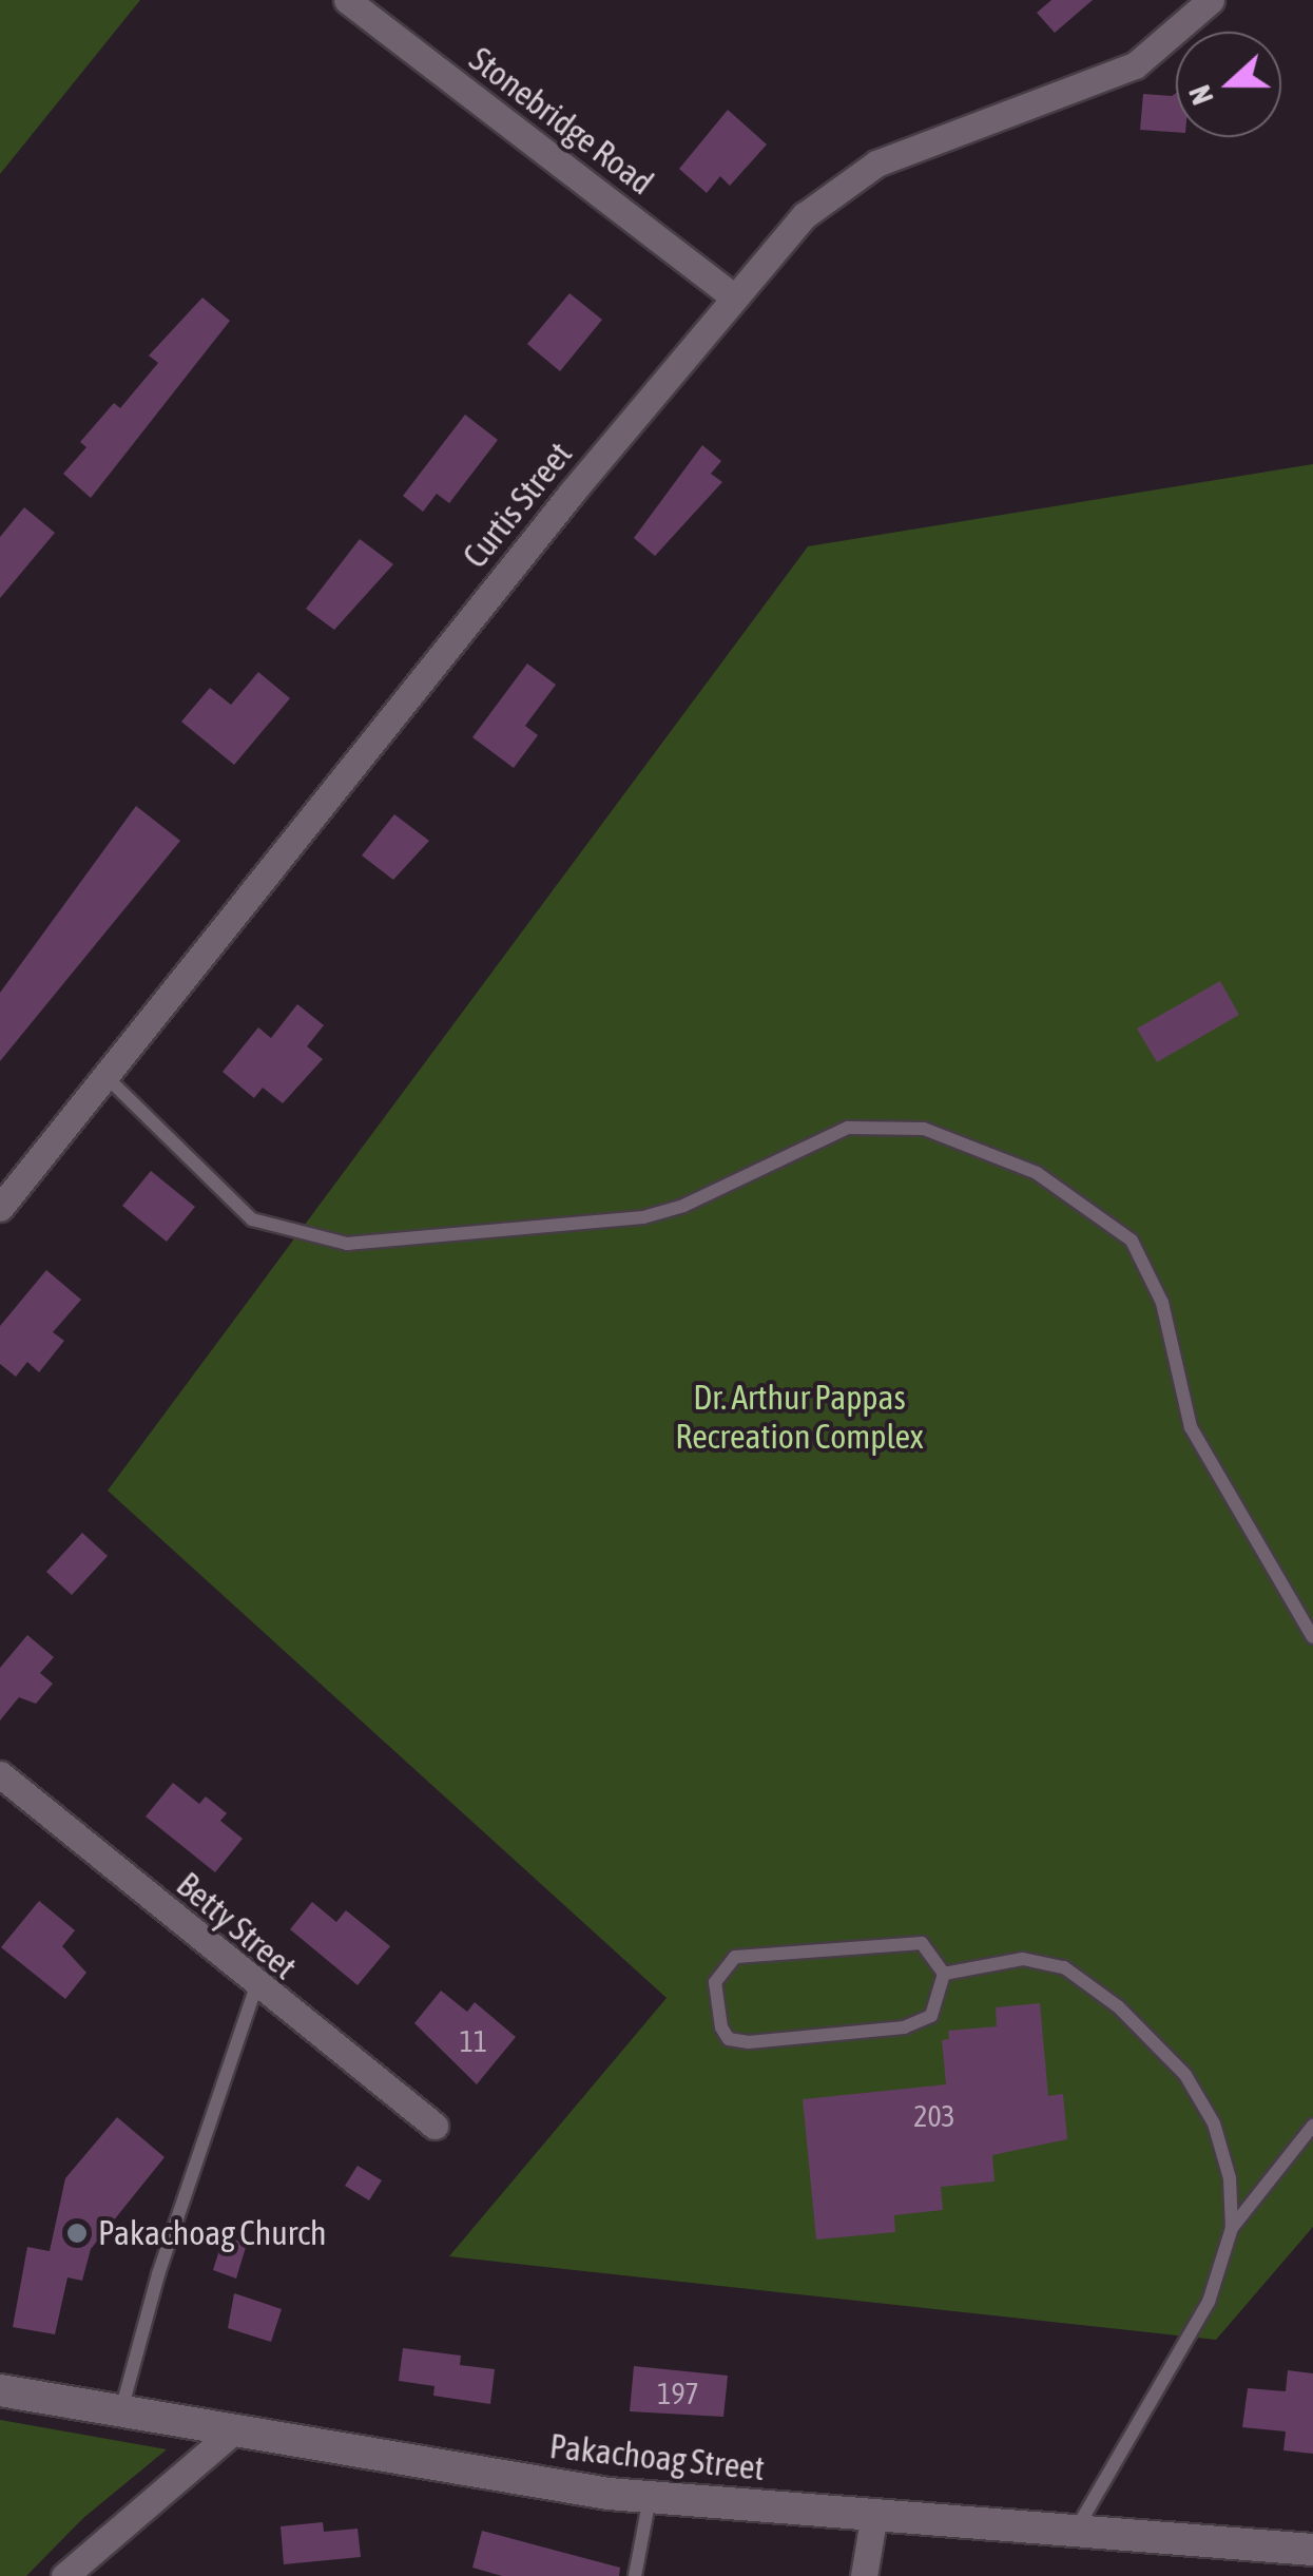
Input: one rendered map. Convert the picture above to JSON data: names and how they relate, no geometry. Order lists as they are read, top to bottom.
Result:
{
  "streets": {
    "street": [
      "Stonebridge Road",
      "Curtis Street",
      "Betty Street",
      "Pakachoag Street"
    ]
  },
  "crossings": [
    ["Stonebridge Road", "Curtis Street"]
  ],
  "parks": ["Dr. Arthur Pappas Recreation Complex"],
  "places": ["Pakachoag Church"],
  "house_numbers": ["11", "203", "197"],
  "north": "left"
}
